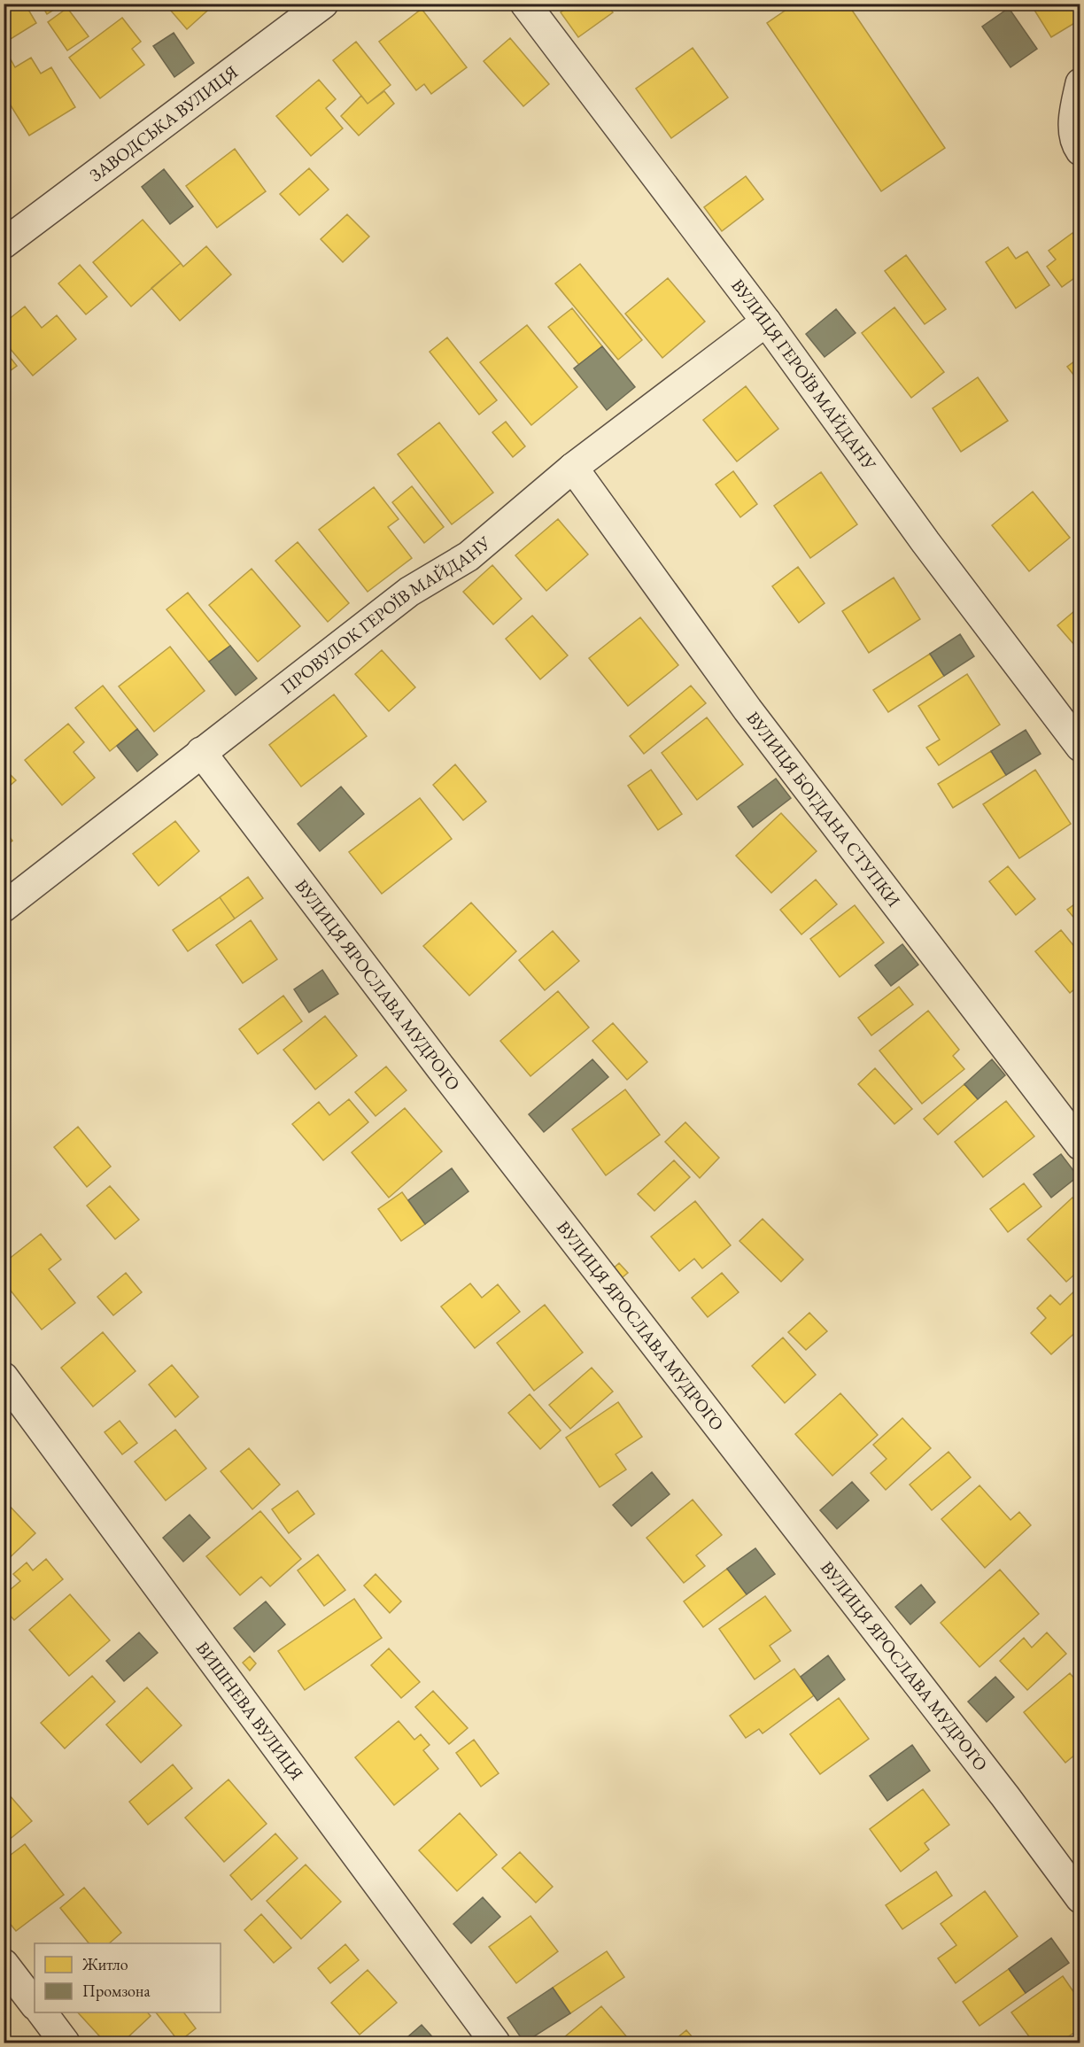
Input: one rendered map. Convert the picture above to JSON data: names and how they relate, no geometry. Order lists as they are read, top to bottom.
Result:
{
  "streets": {
    "street": [
      "ЗАВОДСЬКА ВУЛИЦЯ",
      "ВУЛИЦЯ ГЕРОЇВ МАЙДАНУ",
      "ПРОВУЛОК ГЕРОЇВ МАЙДАНУ",
      "ВУЛИЦЯ БОГДАНА СТУПКИ",
      "ВУЛИЦЯ ЯРОСЛАВА МУДРОГО",
      "ВИШНЕВА ВУЛИЦЯ"
    ]
  },
  "crossings": [
    ["ВУЛИЦЯ ГЕРОЇВ МАЙДАНУ", "ПРОВУЛОК ГЕРОЇВ МАЙДАНУ"],
    ["ПРОВУЛОК ГЕРОЇВ МАЙДАНУ", "ВУЛИЦЯ БОГДАНА СТУПКИ"],
    ["ПРОВУЛОК ГЕРОЇВ МАЙДАНУ", "ВУЛИЦЯ ЯРОСЛАВА МУДРОГО"]
  ],
  "legend": ["Житло", "Промзона"]
}
